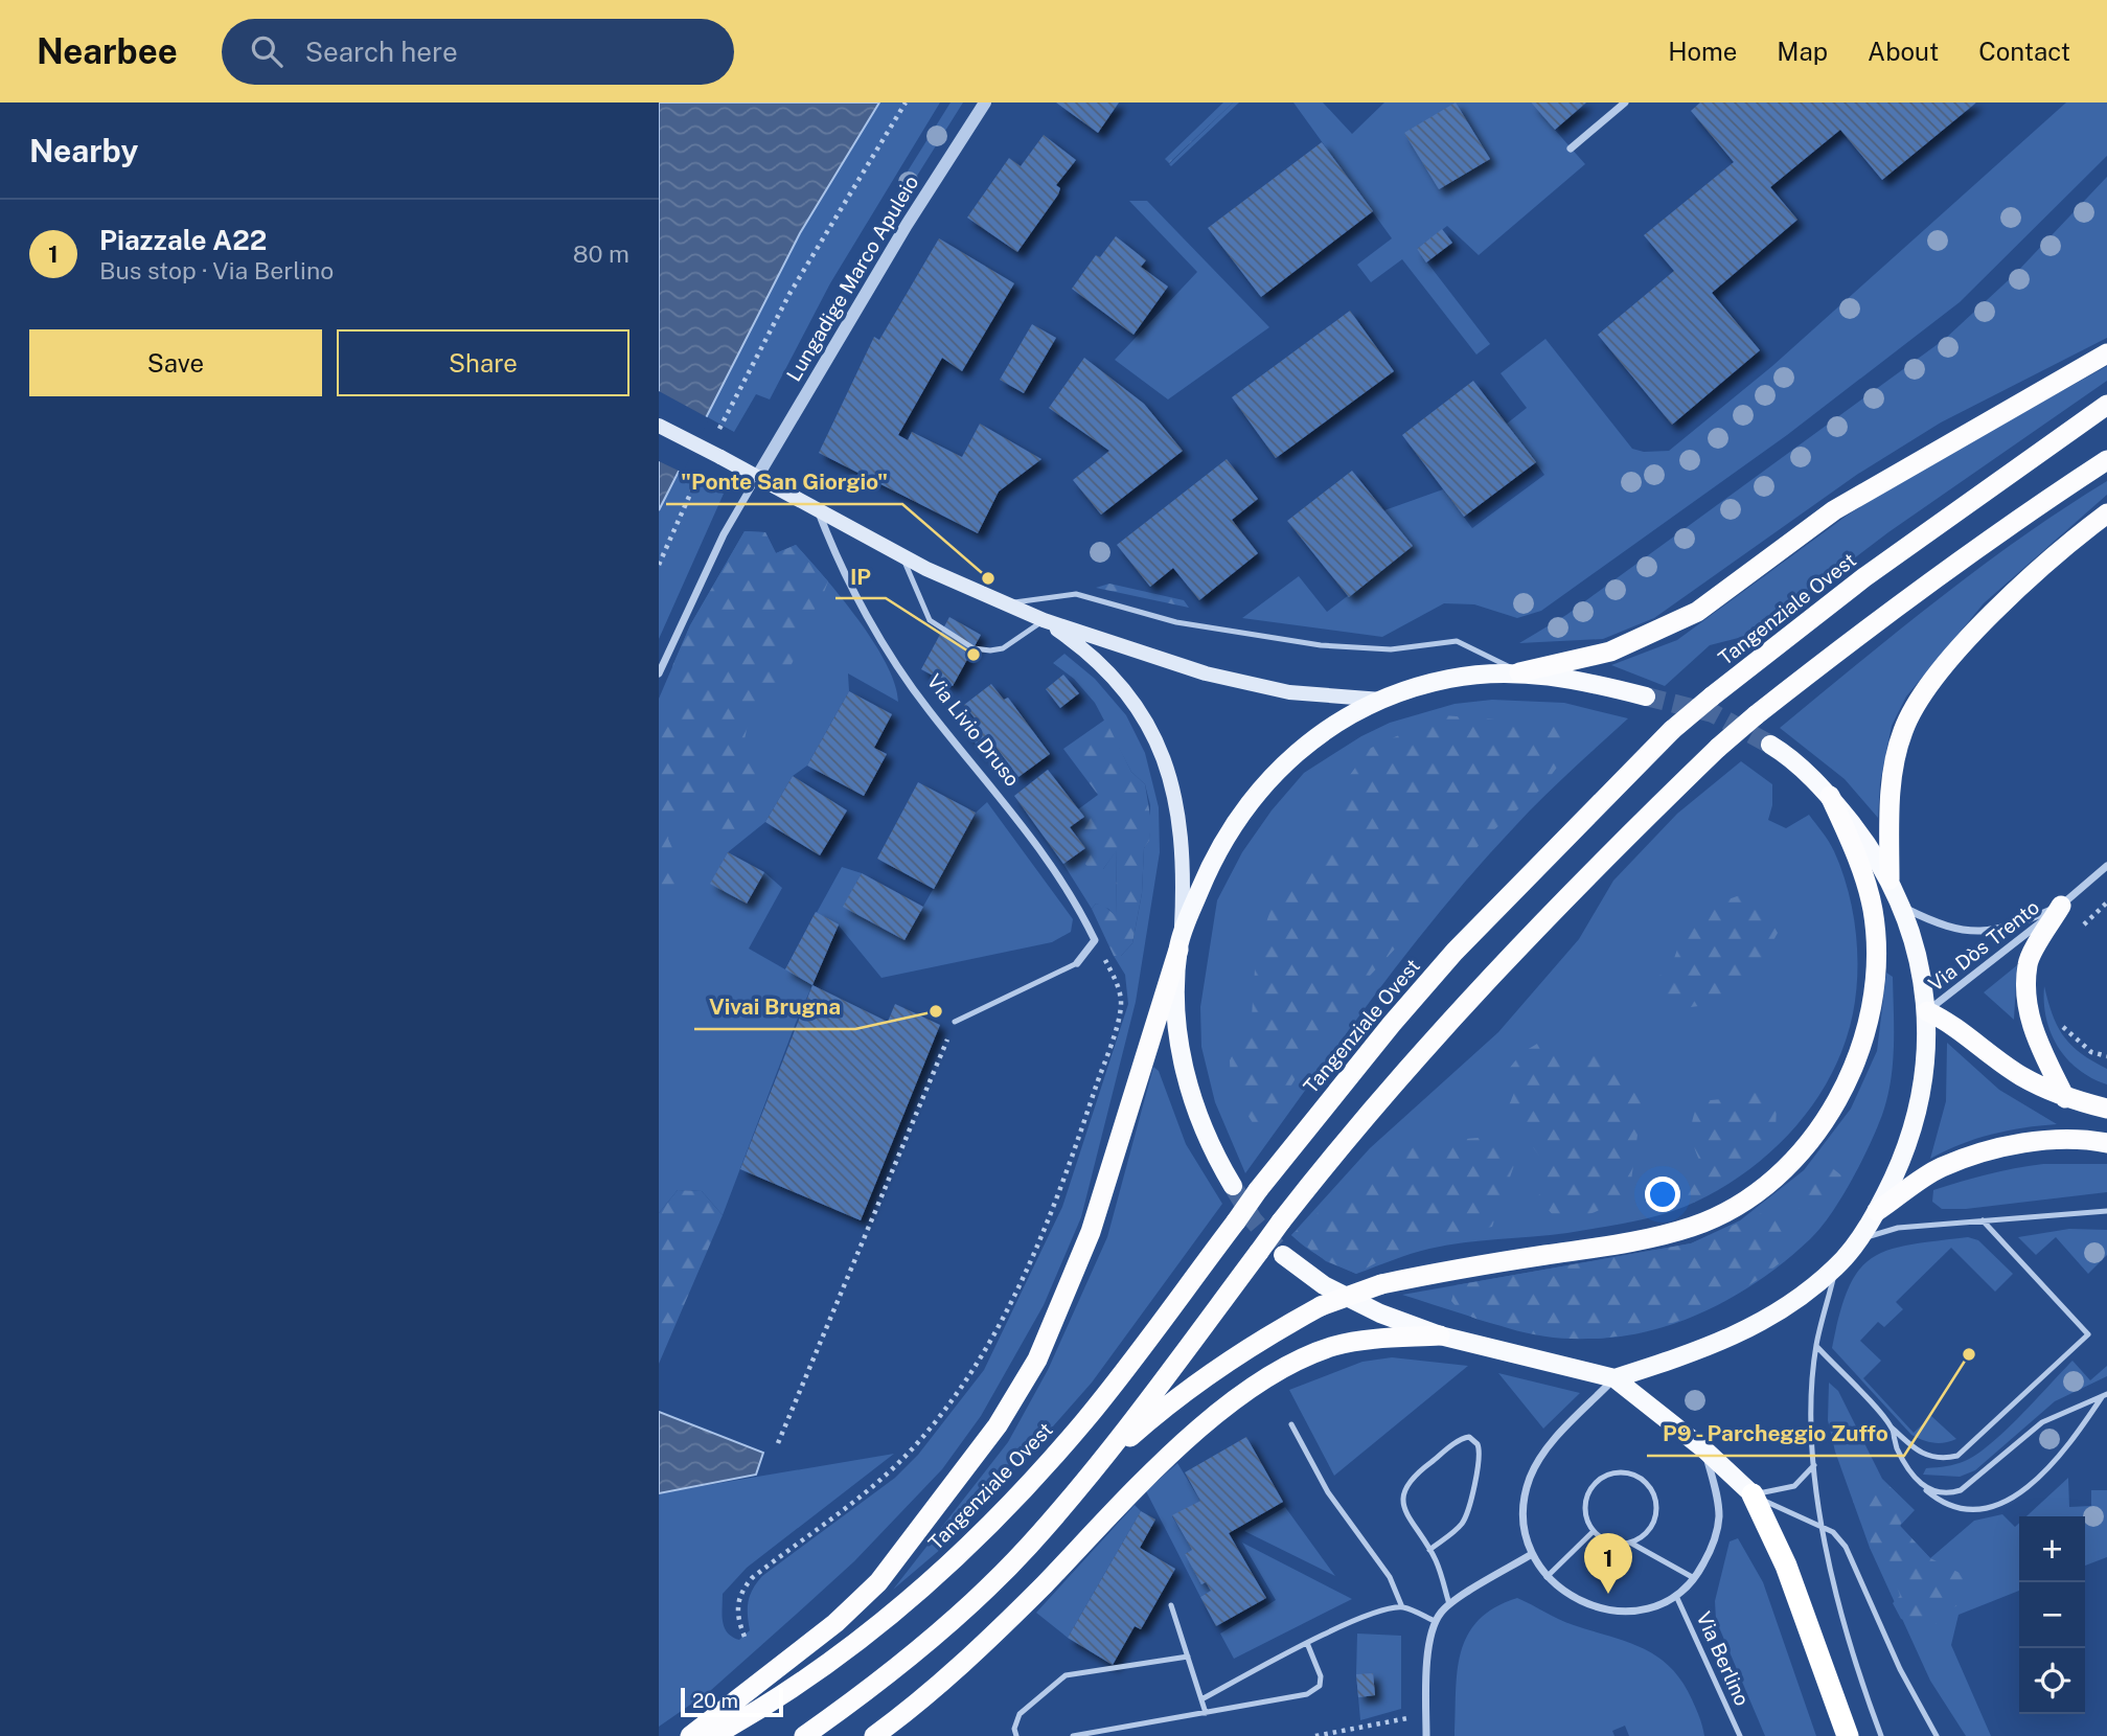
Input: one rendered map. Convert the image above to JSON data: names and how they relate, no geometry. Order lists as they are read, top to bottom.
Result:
{
  "streets": {
    "highway": ["Tangenziale Ovest"],
    "street": [
      "Lungadige Marco Apuleio",
      "Via Livio Druso",
      "Via Dòs Trento",
      "Via Berlino"
    ]
  },
  "places": [
    "\"Ponte San Giorgio\"",
    "IP",
    "Vivai Brugna",
    "P9 - Parcheggio Zuffo"
  ],
  "scale_bar": "20 m",
  "page": {
    "header": "Nearbee",
    "search": "Search here",
    "nav": [
      "Home",
      "Map",
      "About",
      "Contact"
    ],
    "heading": "Nearby",
    "list": [
      {
        "mark": "1",
        "name": "Piazzale A22",
        "note": "Bus stop · Via Berlino",
        "value": "80 m"
      }
    ],
    "buttons": ["Save", "Share"],
    "map_buttons": ["+", "−"],
    "pins": "1",
    "scale": "20 m"
  }
}
